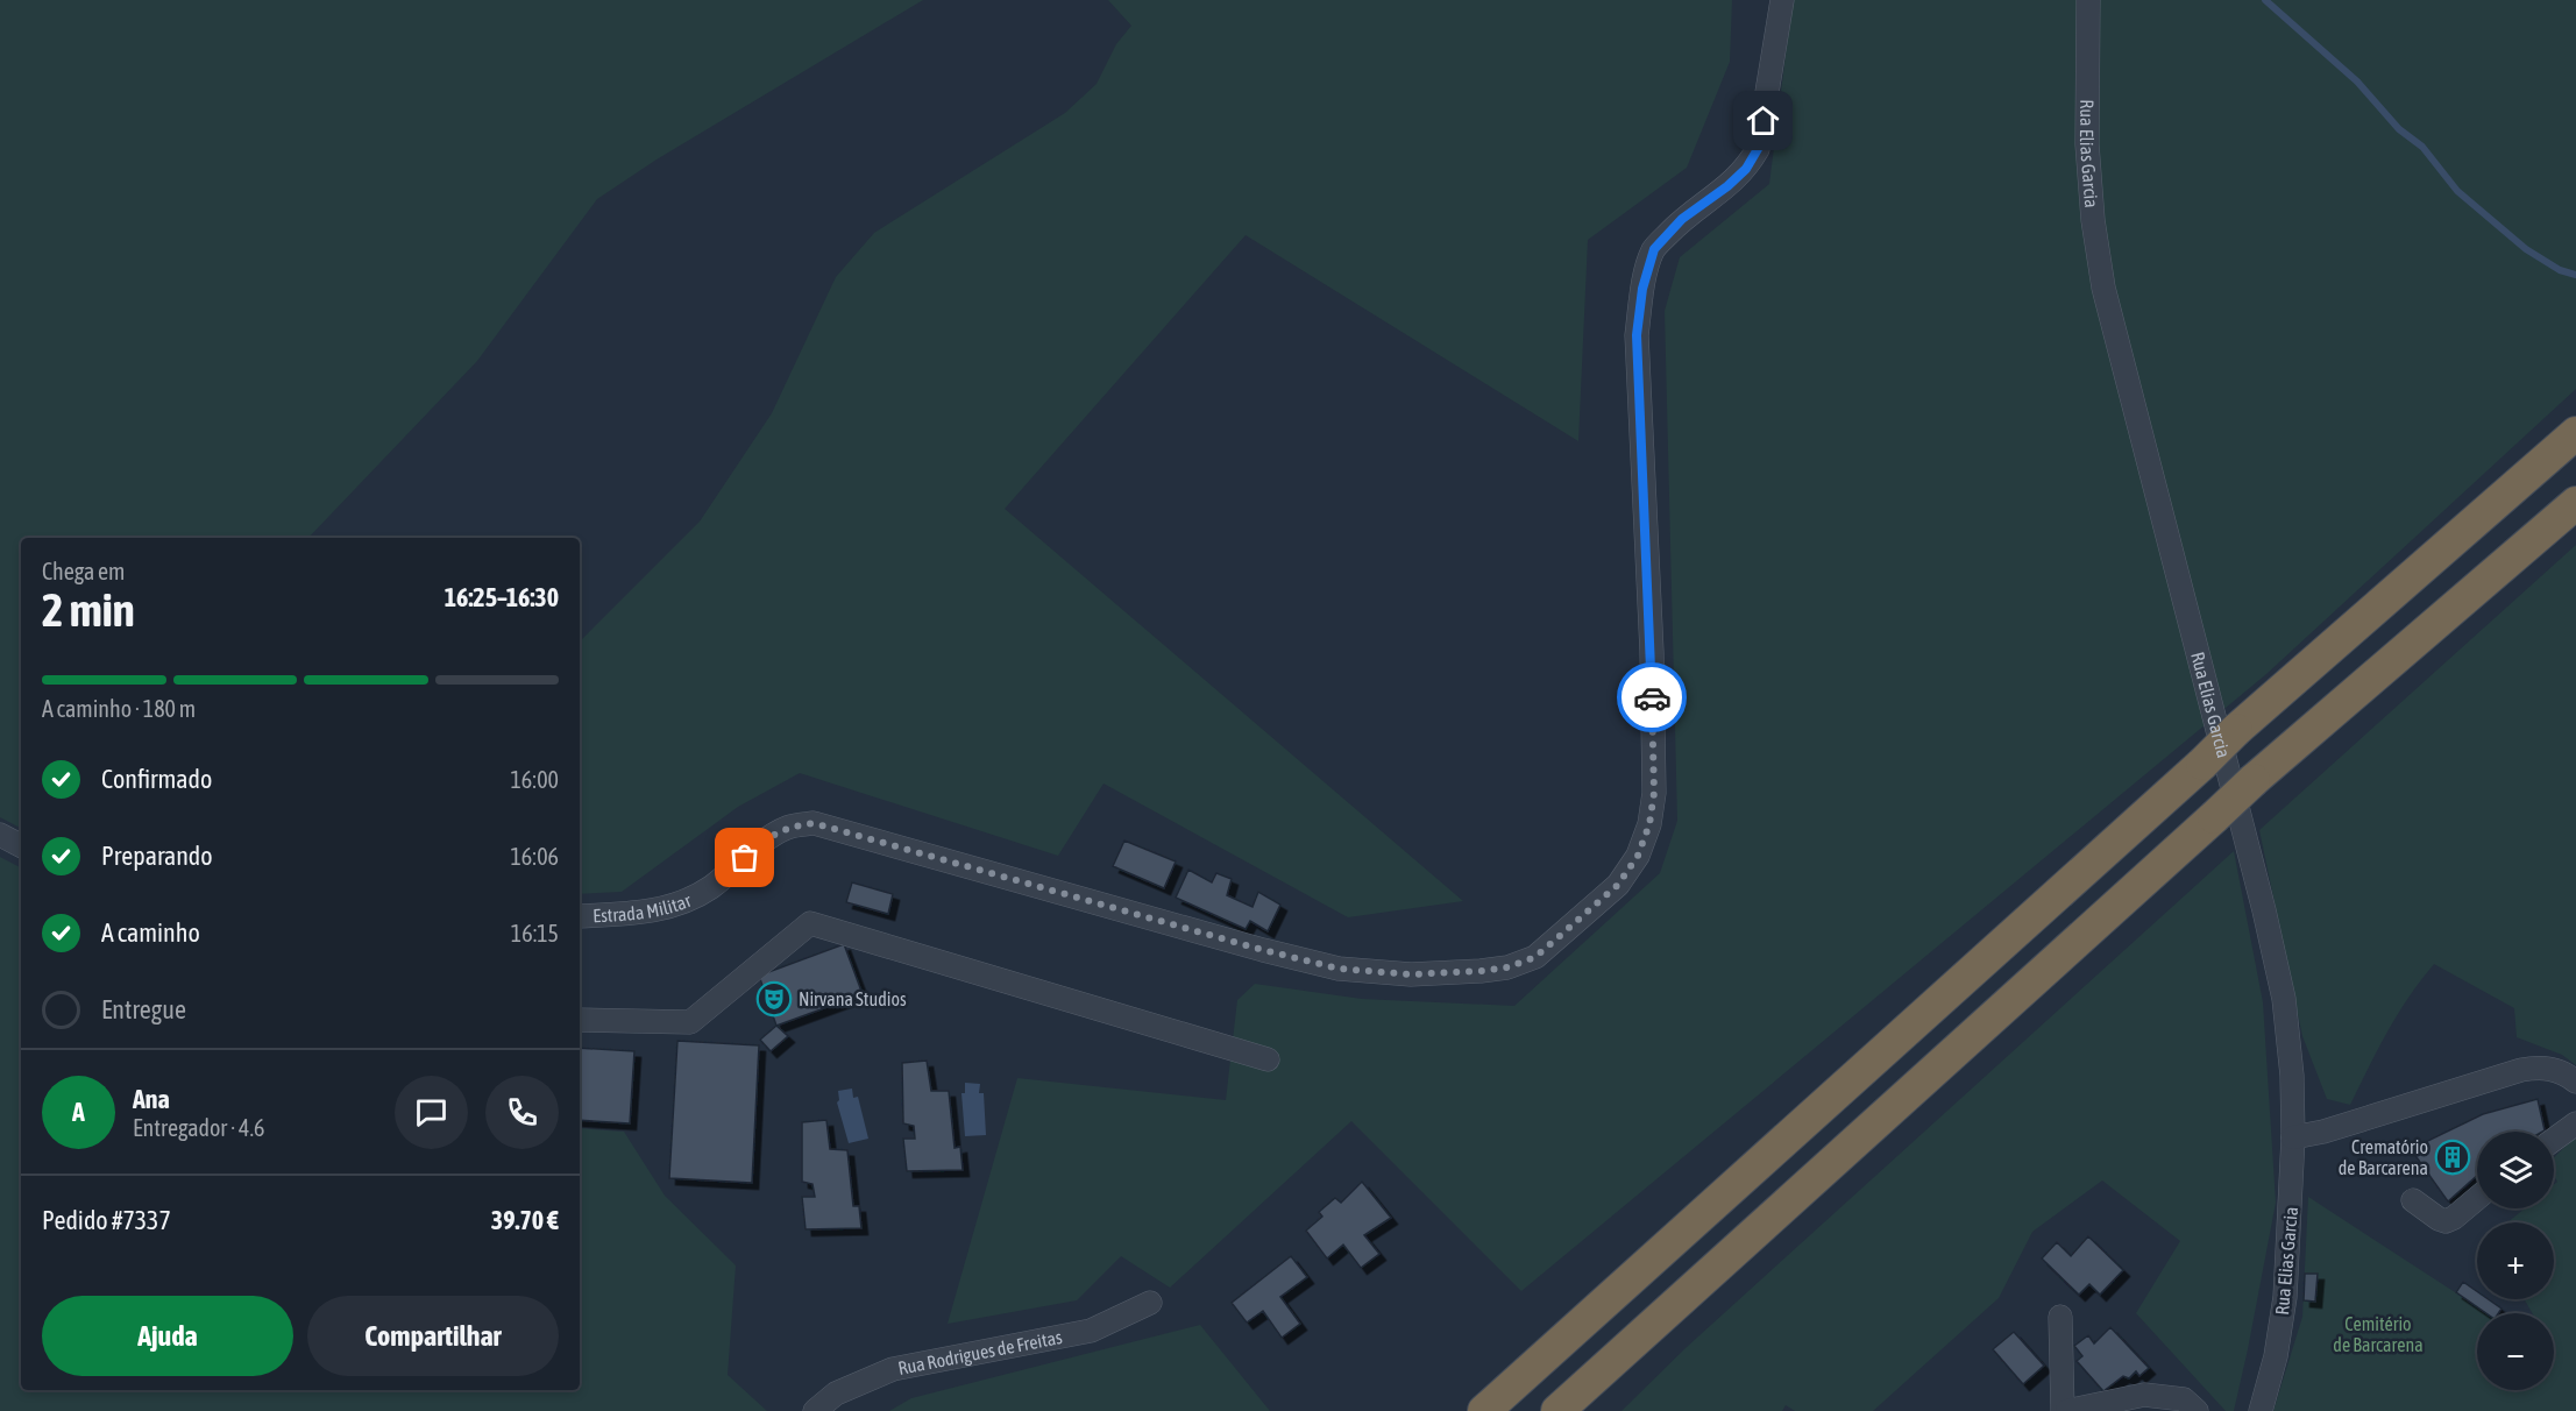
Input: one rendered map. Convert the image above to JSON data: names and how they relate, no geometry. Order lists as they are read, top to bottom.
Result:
{
  "streets": {
    "street": ["Rua Elias Garcia", "Estrada Militar", "Rua Rodrigues de Freitas"]
  },
  "parks": ["Cemitério de Barcarena"],
  "places": {
    "theatre": ["Nirvana Studios"],
    "building": ["Crematório de Barcarena"]
  },
  "page": {
    "heading": ["2 min", "Chega em", "16:25–16:30"],
    "panel": [
      "Ana",
      "Entregador · 4.6",
      "Pedido #7337",
      "39.70 €"
    ],
    "bar": "A caminho · 180 m",
    "list": [
      ["Confirmado", "16:00"],
      ["Preparando", "16:06"],
      ["A caminho", "16:15"],
      "Entregue"
    ],
    "round": "A",
    "map_buttons": ["+", "−"],
    "buttons": ["Ajuda", "Compartilhar"]
  }
}
